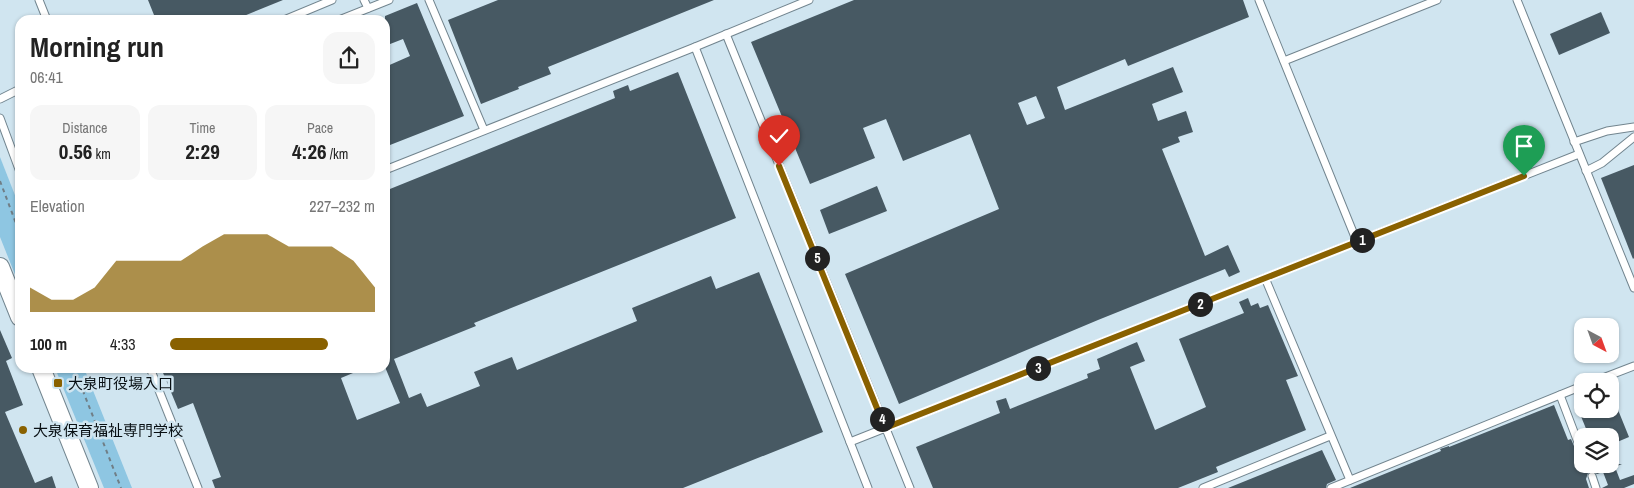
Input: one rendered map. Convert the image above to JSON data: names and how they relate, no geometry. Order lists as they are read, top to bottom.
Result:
{
  "places": {
    "transit": ["大泉町役場入口"],
    "other": ["大泉保育福祉専門学校"]
  },
  "north": "bottom right",
  "page": {
    "heading": ["Morning run", "06:41"],
    "stats": [
      ["Distance", "0.56 km"],
      ["Time", "2:29"],
      ["Pace", "4:26 /km"]
    ],
    "chart": ["Elevation", "227–232 m"],
    "pins": [
      "1",
      "5",
      "2",
      "3",
      "4"
    ],
    "list": [
      {
        "name": "100 m",
        "note": "4:33"
      }
    ]
  }
}
